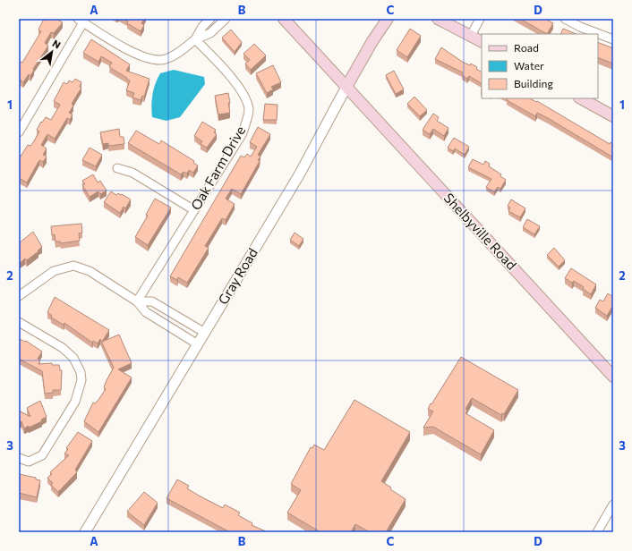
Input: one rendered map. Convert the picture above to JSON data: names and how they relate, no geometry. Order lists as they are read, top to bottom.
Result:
{
  "streets": {
    "main road": ["Shelbyville Road", "Gray Road"],
    "street": ["Oak Farm Drive"]
  },
  "crossings": [
    ["Shelbyville Road", "Gray Road"]
  ],
  "legend": ["Road", "Water", "Building"],
  "north": "top right",
  "grid": {
    "columns": [
      "A",
      "B",
      "C",
      "D"
    ],
    "rows": ["1", "2", "3"]
  }
}
